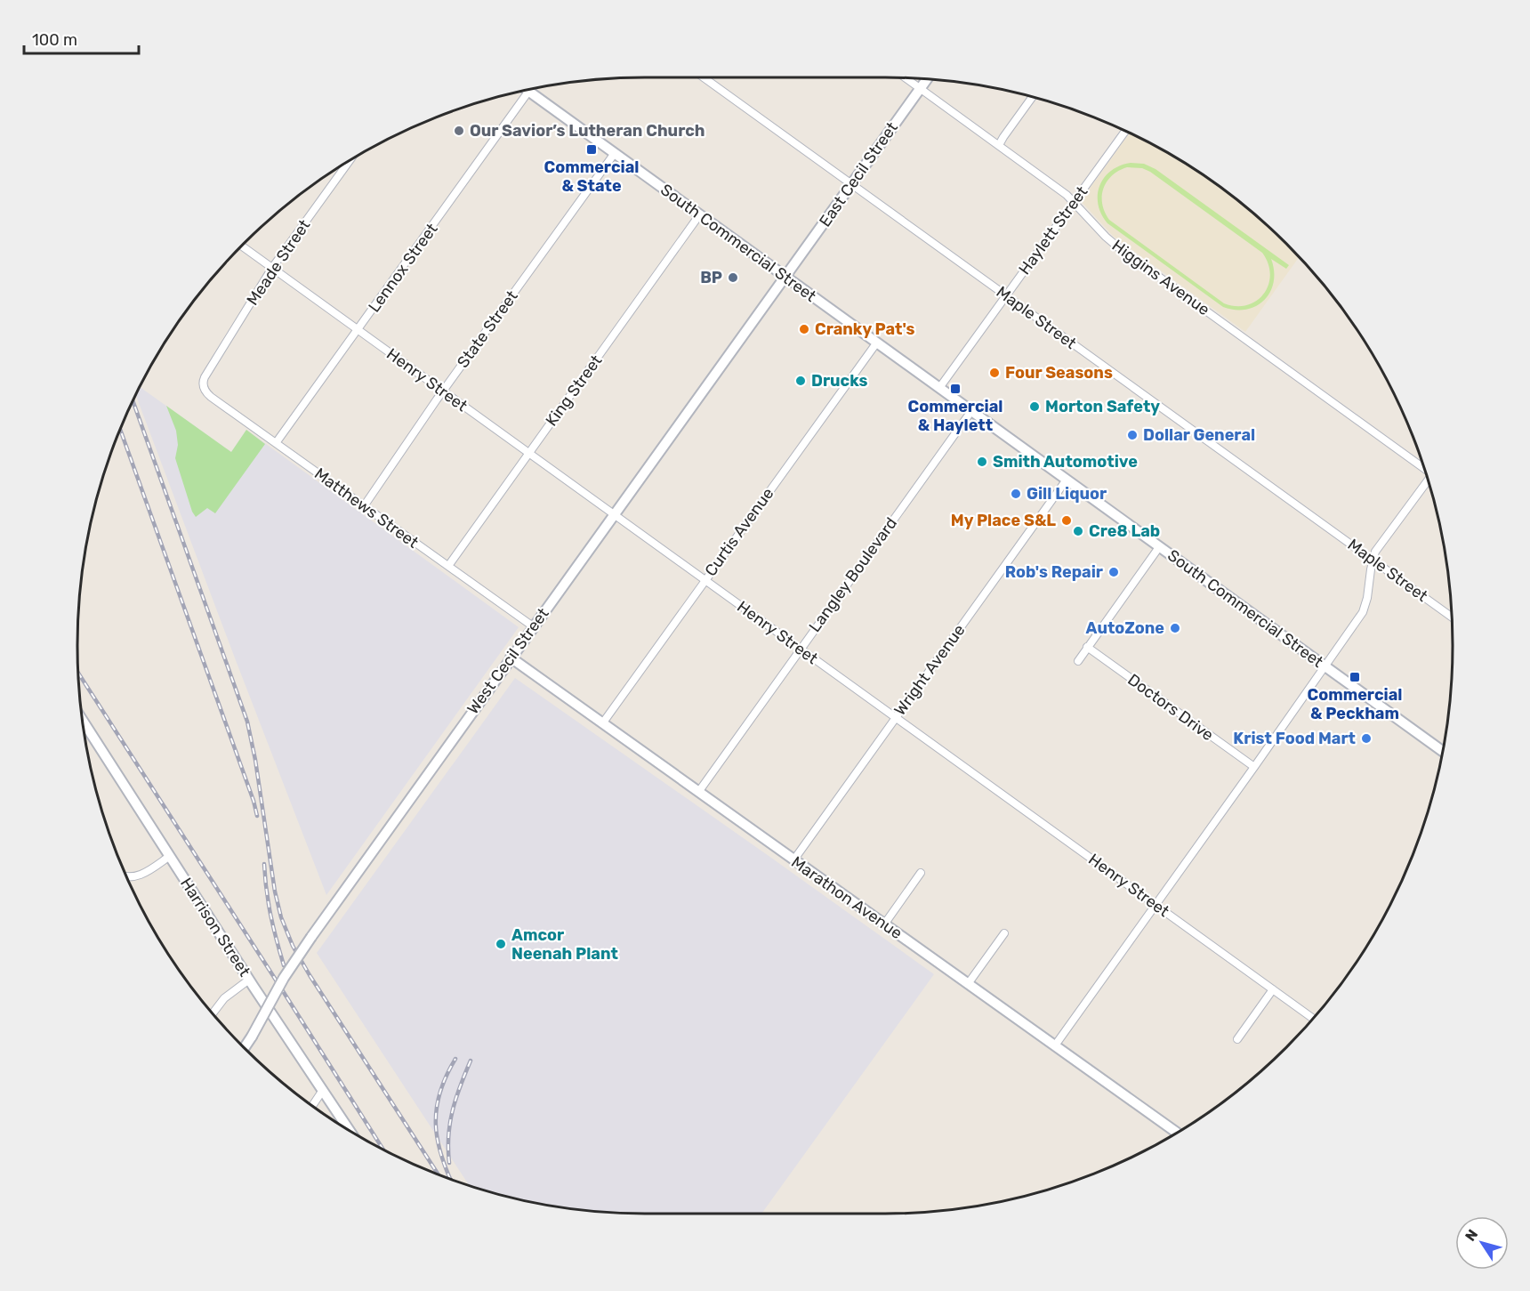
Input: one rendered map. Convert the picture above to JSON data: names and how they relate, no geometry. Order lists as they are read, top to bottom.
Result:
{
  "streets": {
    "main road": [
      "East Cecil Street",
      "South Commercial Street",
      "West Cecil Street",
      "Marathon Avenue",
      "Harrison Street"
    ],
    "street": [
      "Haylett Street",
      "Meade Street",
      "Lennox Street",
      "Higgins Avenue",
      "Maple Street",
      "State Street",
      "Henry Street",
      "King Street",
      "Matthews Street",
      "Curtis Avenue",
      "Langley Boulevard",
      "Wright Avenue",
      "Doctors Drive"
    ]
  },
  "crossings": [
    ["East Cecil Street", "South Commercial Street"],
    ["East Cecil Street", "Higgins Avenue"],
    ["East Cecil Street", "Maple Street"],
    ["East Cecil Street", "West Cecil Street"],
    ["Haylett Street", "South Commercial Street"],
    ["Haylett Street", "Higgins Avenue"],
    ["Haylett Street", "Maple Street"],
    ["South Commercial Street", "Lennox Street"],
    ["South Commercial Street", "State Street"],
    ["South Commercial Street", "King Street"],
    ["South Commercial Street", "Curtis Avenue"],
    ["South Commercial Street", "Langley Boulevard"],
    ["South Commercial Street", "West Cecil Street"],
    ["South Commercial Street", "Wright Avenue"],
    ["Meade Street", "Henry Street"],
    ["Meade Street", "Matthews Street"],
    ["Lennox Street", "Henry Street"],
    ["Lennox Street", "Matthews Street"],
    ["State Street", "Henry Street"],
    ["State Street", "Matthews Street"],
    ["Henry Street", "King Street"],
    ["Henry Street", "Curtis Avenue"],
    ["Henry Street", "Langley Boulevard"],
    ["Henry Street", "West Cecil Street"],
    ["Henry Street", "Wright Avenue"],
    ["King Street", "Matthews Street"],
    ["Matthews Street", "West Cecil Street"],
    ["Curtis Avenue", "Marathon Avenue"],
    ["Langley Boulevard", "Marathon Avenue"],
    ["West Cecil Street", "Marathon Avenue"],
    ["Wright Avenue", "Marathon Avenue"]
  ],
  "places": {
    "other": [
      "Our Savior’s Lutheran Church",
      "BP",
      "Cranky Pat's",
      "Four Seasons",
      "Drucks",
      "Morton Safety",
      "Dollar General",
      "Smith Automotive",
      "Gill Liquor",
      "My Place S&L",
      "Cre8 Lab",
      "Rob's Repair",
      "AutoZone",
      "Krist Food Mart",
      "Amcor Neenah Plant"
    ],
    "transit": ["Commercial & State", "Commercial & Haylett", "Commercial & Peckham"]
  },
  "scale_bar": "100 m",
  "north": "top left"
}
